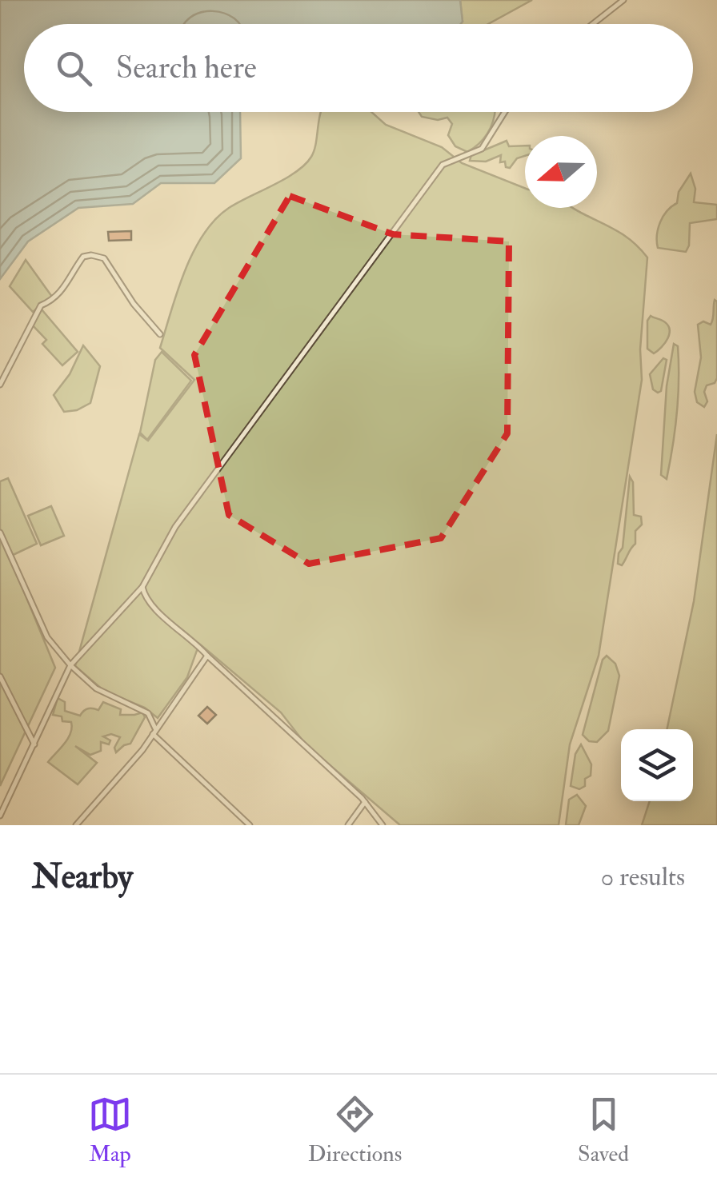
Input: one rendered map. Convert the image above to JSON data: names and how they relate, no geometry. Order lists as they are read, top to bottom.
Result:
{
  "north": "left",
  "page": {
    "search": "Search here",
    "heading": ["Nearby", "0 results"],
    "nav": ["Map", "Directions", "Saved"]
  }
}
